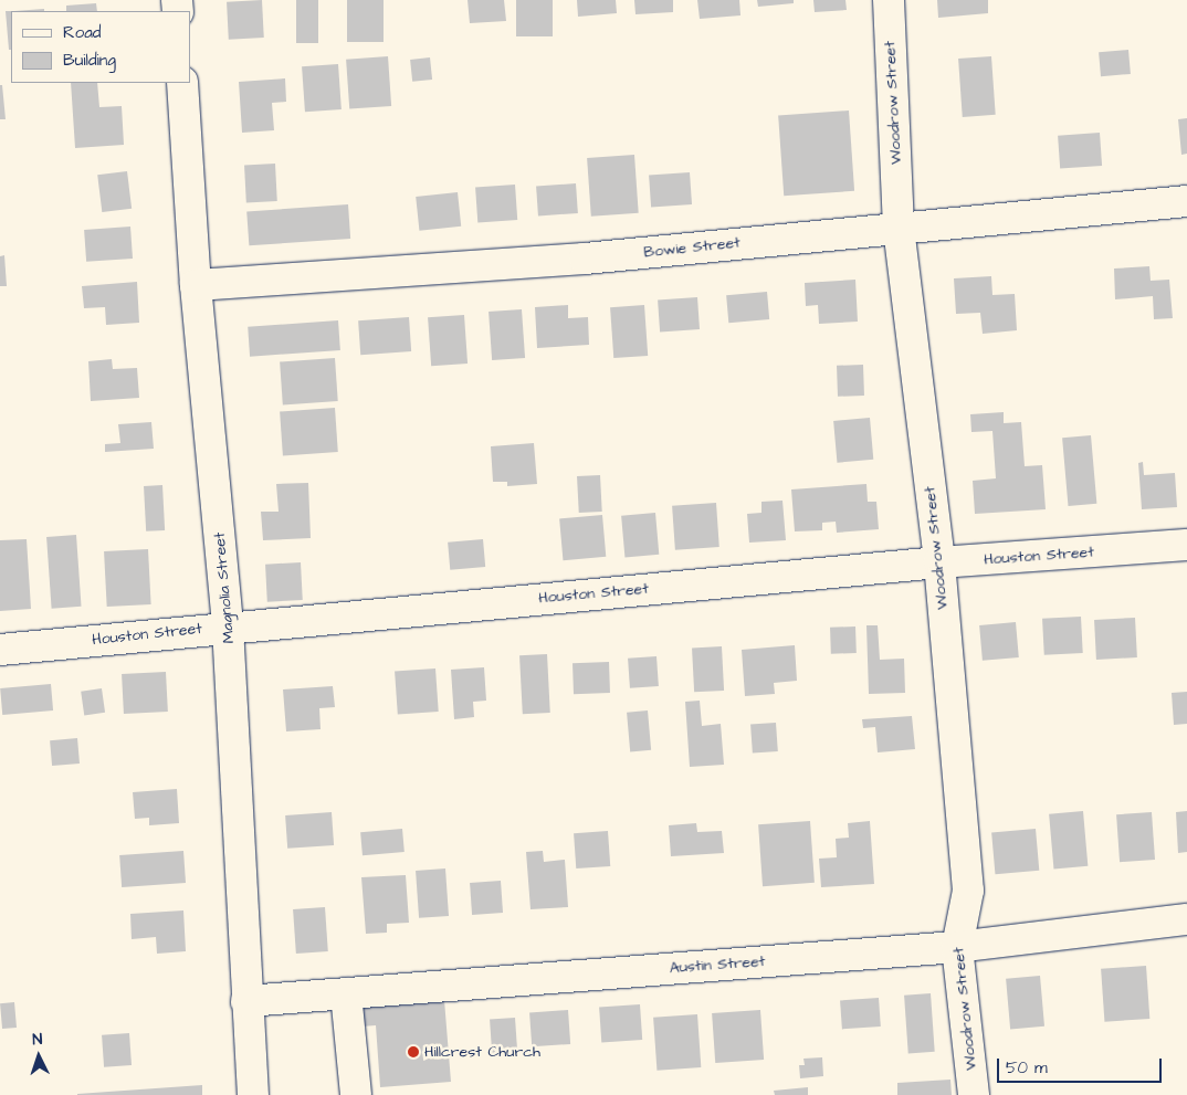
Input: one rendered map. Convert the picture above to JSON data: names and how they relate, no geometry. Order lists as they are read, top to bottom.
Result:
{
  "streets": {
    "street": [
      "Woodrow Street",
      "Bowie Street",
      "Houston Street",
      "Magnolia Street",
      "Austin Street"
    ]
  },
  "crossings": [
    ["Woodrow Street", "Bowie Street"],
    ["Woodrow Street", "Houston Street"],
    ["Woodrow Street", "Austin Street"],
    ["Bowie Street", "Magnolia Street"],
    ["Houston Street", "Magnolia Street"],
    ["Magnolia Street", "Austin Street"]
  ],
  "places": ["Hillcrest Church"],
  "legend": ["Road", "Building"],
  "scale_bar": "50 m",
  "north": "top"
}
